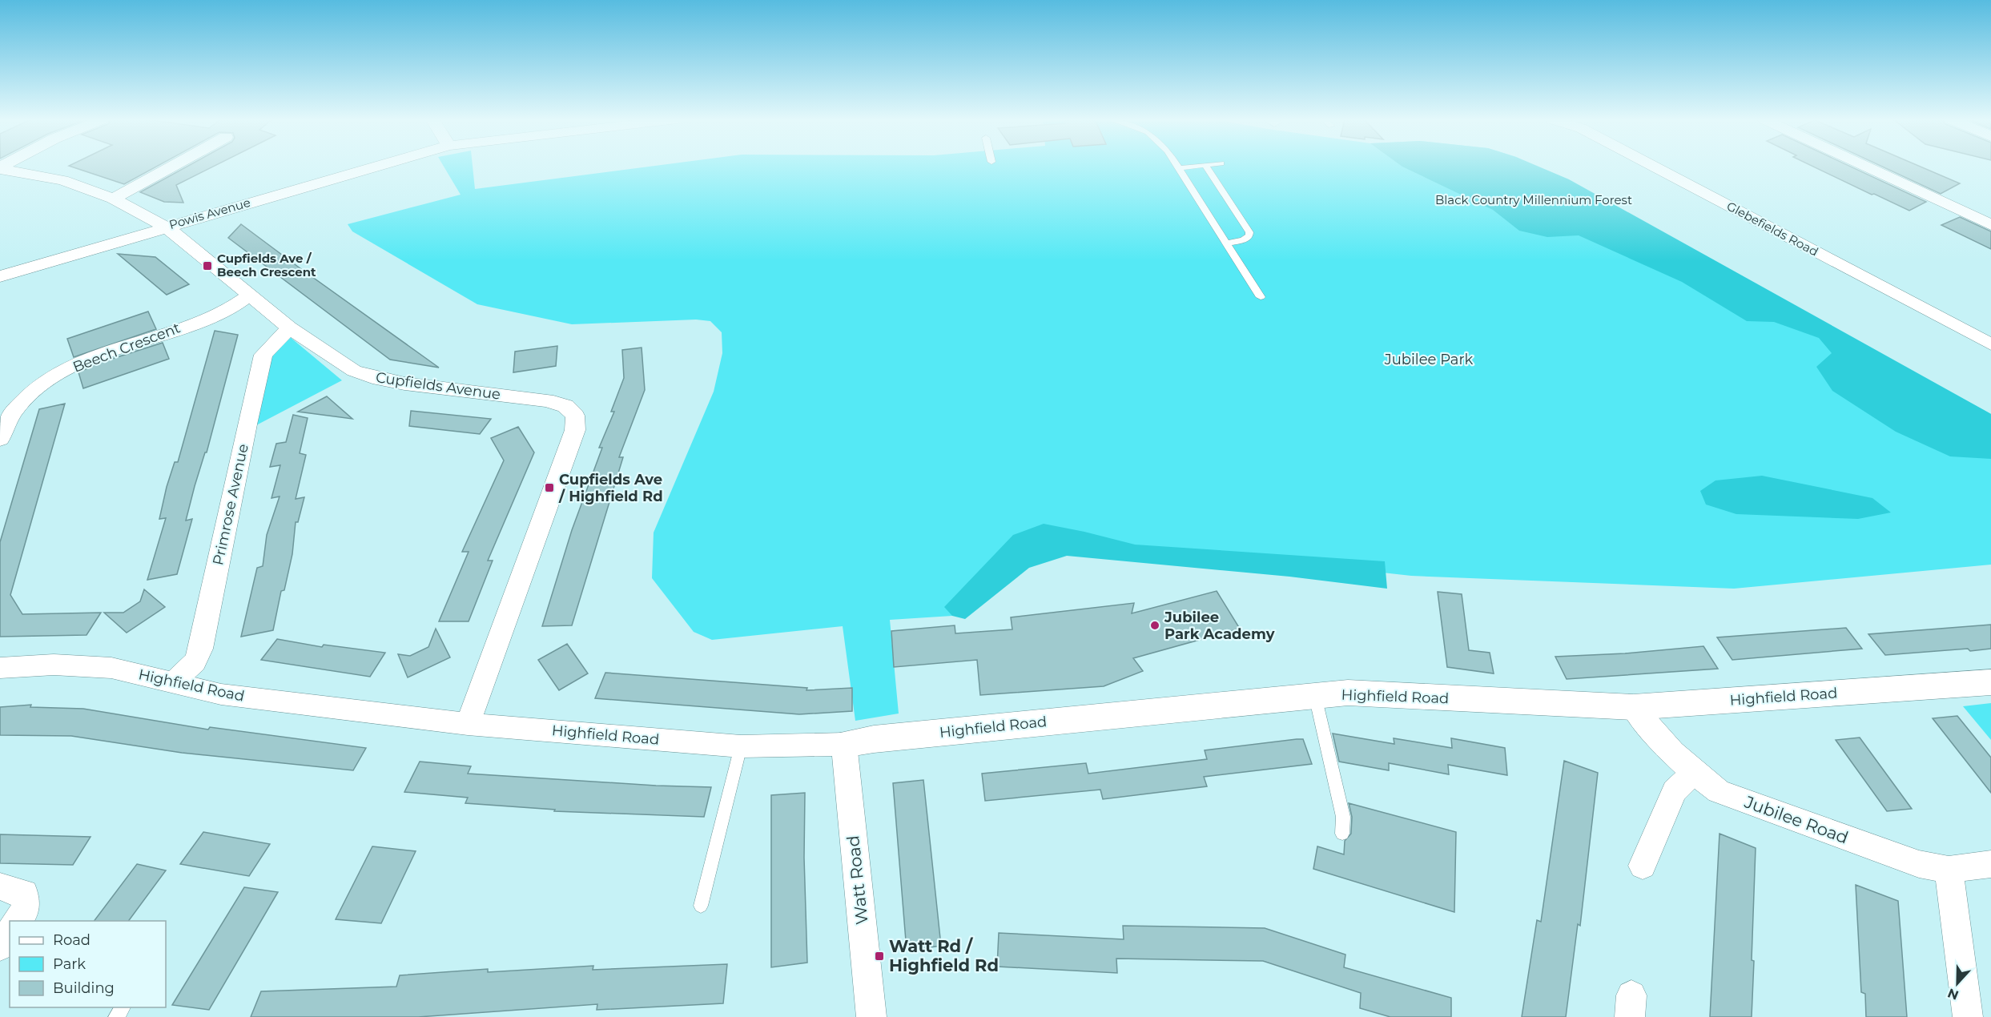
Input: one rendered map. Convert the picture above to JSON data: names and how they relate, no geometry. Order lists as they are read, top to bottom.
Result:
{
  "streets": {
    "street": [
      "Powis Avenue",
      "Glebefields Road",
      "Beech Crescent",
      "Cupfields Avenue",
      "Primrose Avenue",
      "Highfield Road",
      "Jubilee Road",
      "Watt Road"
    ]
  },
  "crossings": [
    ["Powis Avenue", "Cupfields Avenue"],
    ["Beech Crescent", "Cupfields Avenue"],
    ["Cupfields Avenue", "Primrose Avenue"],
    ["Cupfields Avenue", "Highfield Road"],
    ["Primrose Avenue", "Highfield Road"],
    ["Highfield Road", "Jubilee Road"],
    ["Highfield Road", "Watt Road"]
  ],
  "parks": ["Black Country Millennium Forest", "Jubilee Park"],
  "places": {
    "transit": ["Cupfields Ave / Beech Crescent", "Cupfields Ave / Highfield Rd", "Watt Rd / Highfield Rd"],
    "other": ["Jubilee Park Academy"]
  },
  "legend": ["Road", "Park", "Building"],
  "north": "bottom"
}
